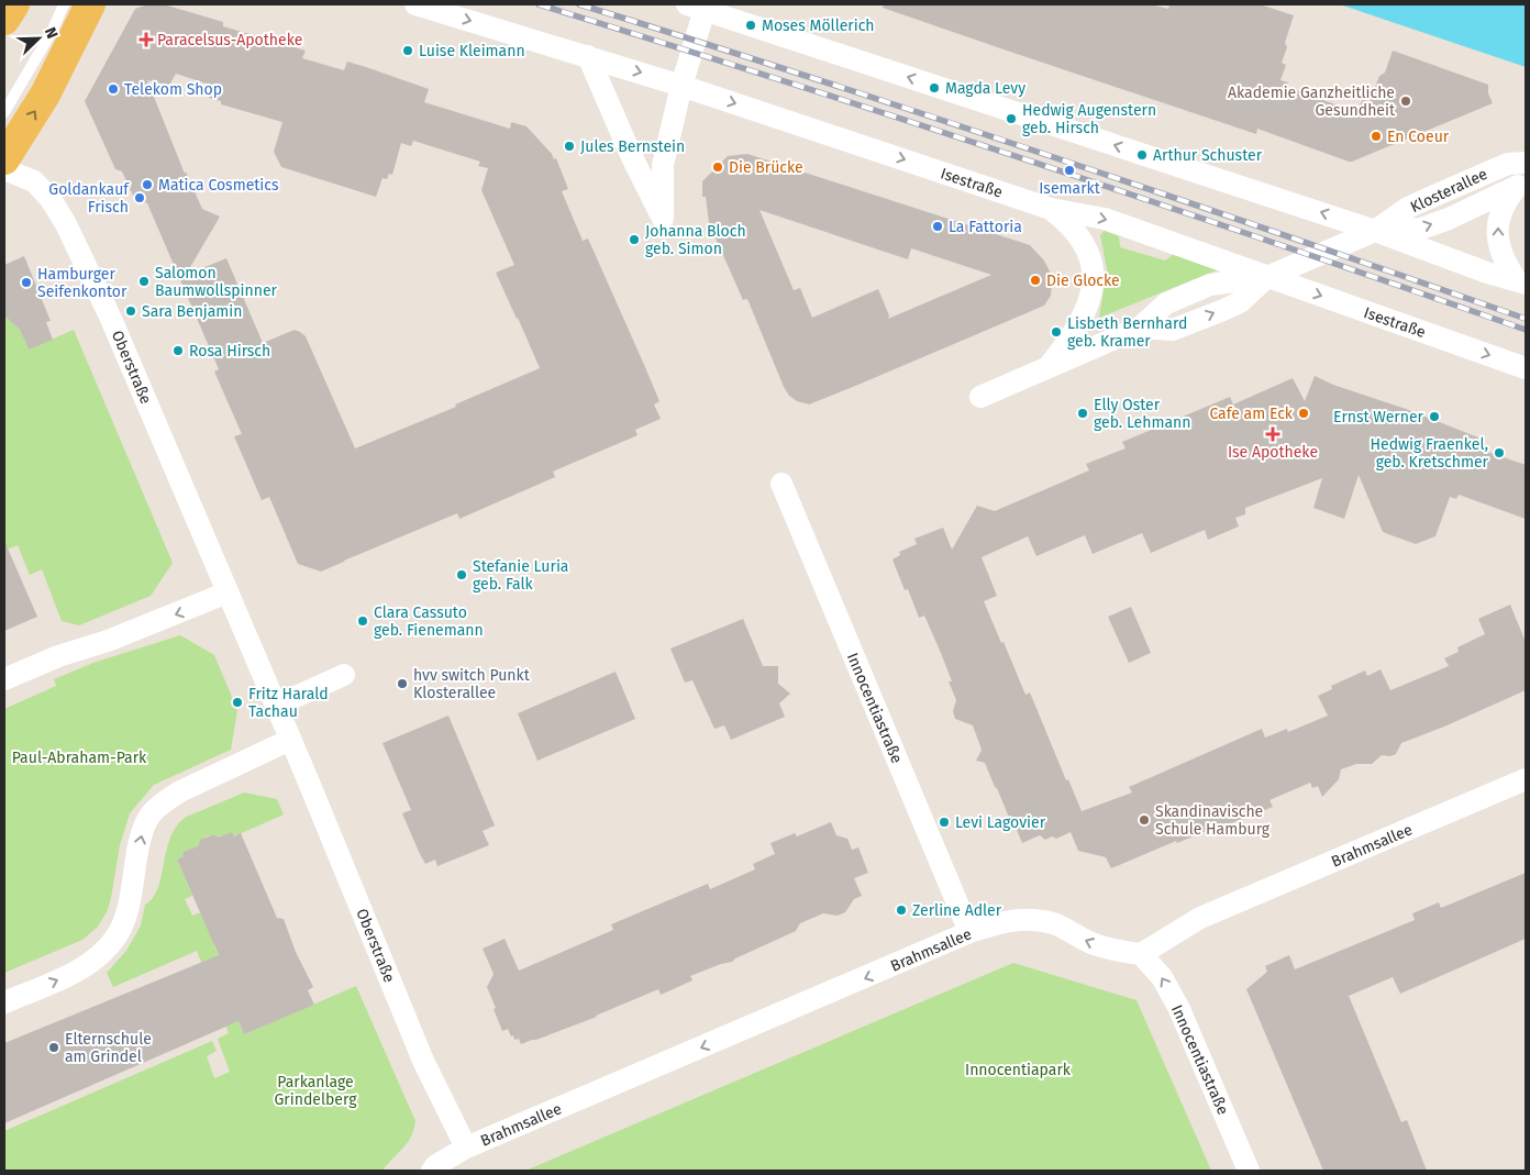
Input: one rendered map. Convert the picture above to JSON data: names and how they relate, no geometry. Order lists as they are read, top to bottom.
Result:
{
  "streets": {
    "street": [
      "Isestraße",
      "Klosterallee",
      "Oberstraße",
      "Innocentiastraße",
      "Brahmsallee"
    ]
  },
  "crossings": [
    ["Isestraße", "Klosterallee"],
    ["Oberstraße", "Brahmsallee"],
    ["Innocentiastraße", "Brahmsallee"]
  ],
  "one_way": ["Brahmsallee"],
  "parks": ["Paul-Abraham-Park", "Innocentiapark", "Parkanlage Grindelberg"],
  "places": {
    "other": [
      "Moses Möllerich",
      "Luise Kleimann",
      "Magda Levy",
      "Telekom Shop",
      "Akademie Ganzheitliche Gesundheit",
      "Hedwig Augenstern geb. Hirsch",
      "En Coeur",
      "Jules Bernstein",
      "Arthur Schuster",
      "Die Brücke",
      "Isemarkt",
      "Matica Cosmetics",
      "Goldankauf Frisch",
      "La Fattoria",
      "Johanna Bloch geb. Simon",
      "Die Glocke",
      "Salomon Baumwollspinner",
      "Hamburger Seifenkontor",
      "Sara Benjamin",
      "Lisbeth Bernhard geb. Kramer",
      "Rosa Hirsch",
      "Elly Oster geb. Lehmann",
      "Cafe am Eck",
      "Ernst Werner",
      "Hedwig Fraenkel, geb. Kretschmer",
      "Stefanie Luria geb. Falk",
      "Clara Cassuto geb. Fienemann",
      "hvv switch Punkt Klosterallee",
      "Fritz Harald Tachau",
      "Skandinavische Schule Hamburg",
      "Levi Lagovier",
      "Zerline Adler",
      "Elternschule am Grindel"
    ],
    "health": ["Paracelsus-Apotheke", "Ise Apotheke"]
  },
  "north": "top right"
}
